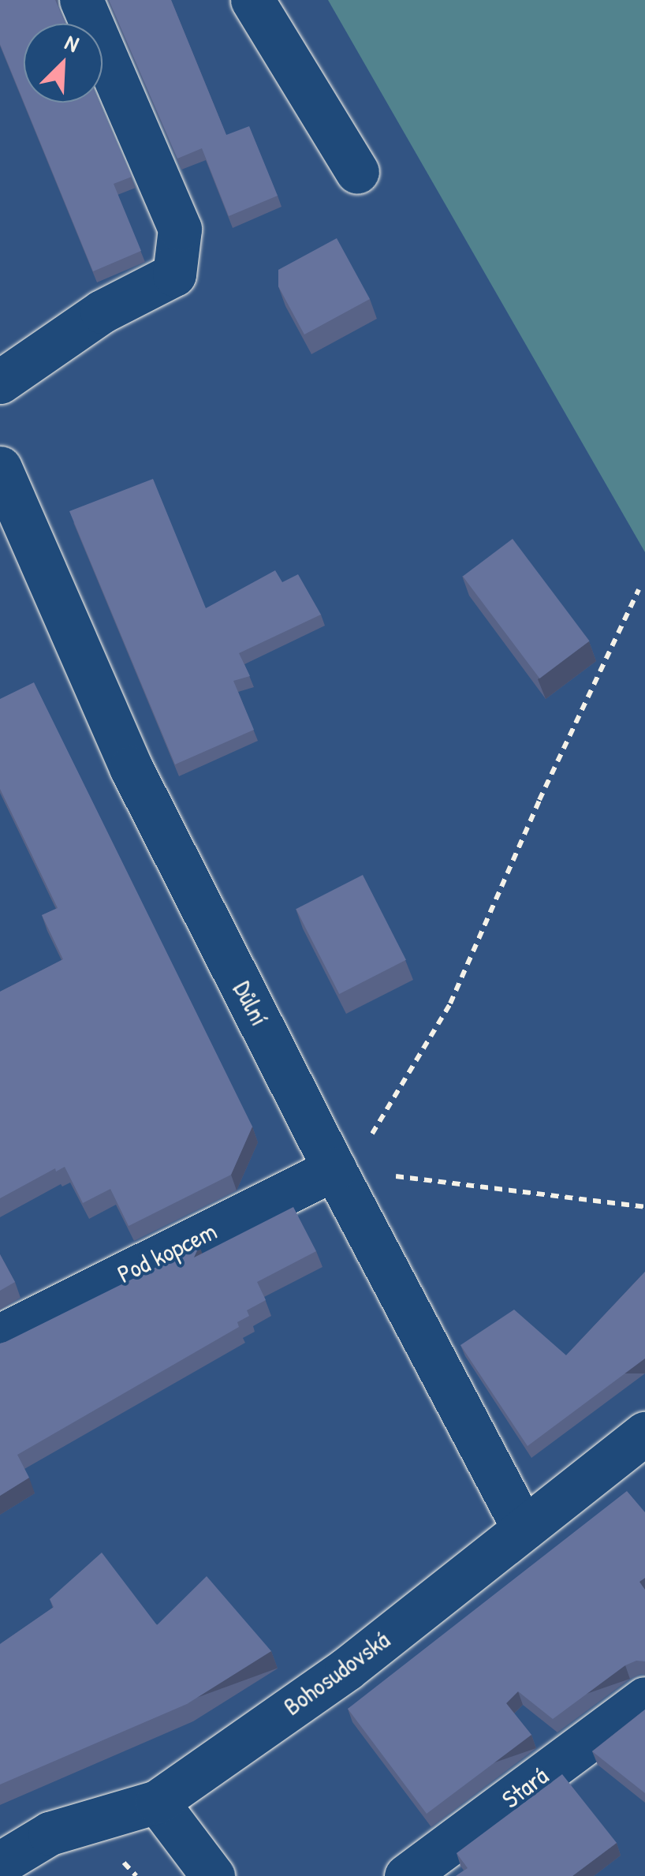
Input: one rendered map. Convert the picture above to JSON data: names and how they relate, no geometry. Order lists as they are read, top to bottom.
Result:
{
  "streets": {
    "street": [
      "Důlní",
      "Pod kopcem",
      "Bohosudovská",
      "Stará"
    ]
  },
  "crossings": [
    ["Důlní", "Pod kopcem"],
    ["Důlní", "Bohosudovská"]
  ],
  "north": "top right"
}
